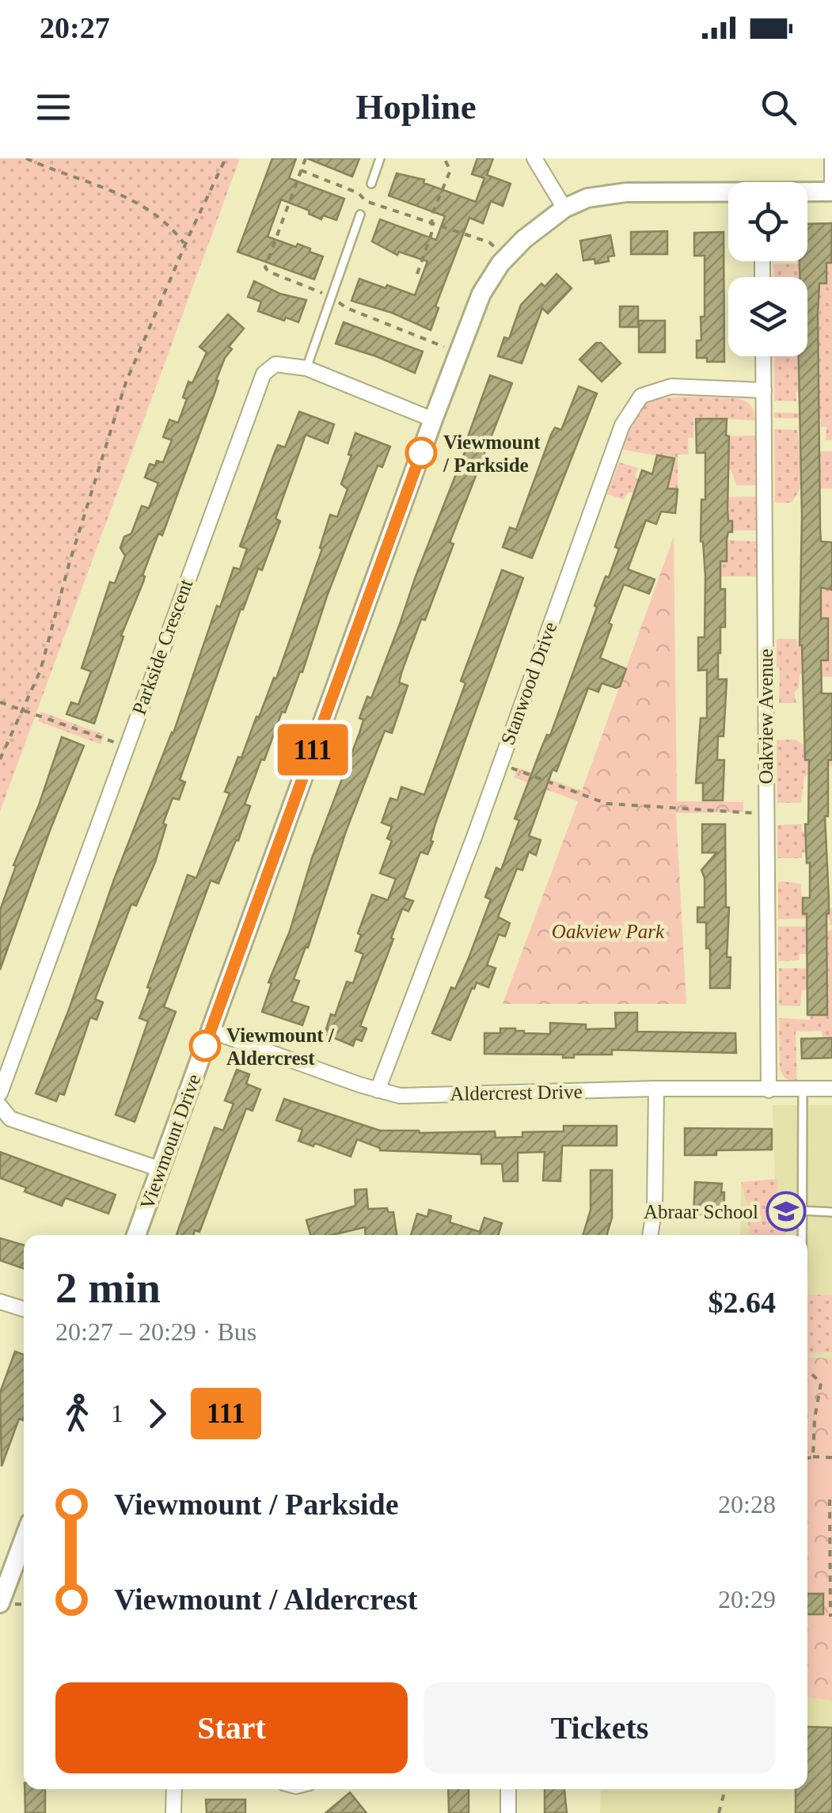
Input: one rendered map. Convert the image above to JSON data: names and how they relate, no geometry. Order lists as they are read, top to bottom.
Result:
{
  "streets": {
    "street": [
      "Parkside Crescent",
      "Stanwood Drive",
      "Oakview Avenue",
      "Aldercrest Drive",
      "Viewmount Drive"
    ]
  },
  "crossings": [
    ["Parkside Crescent", "Viewmount Drive"],
    ["Stanwood Drive", "Oakview Avenue"],
    ["Stanwood Drive", "Aldercrest Drive"],
    ["Oakview Avenue", "Aldercrest Drive"],
    ["Aldercrest Drive", "Viewmount Drive"]
  ],
  "parks": ["Oakview Park"],
  "places": {
    "other": ["Viewmount / Parkside", "Viewmount / Aldercrest"],
    "school or university": ["Abraar School"]
  },
  "lines": ["bus line 111"],
  "page": {
    "status": "20:27",
    "header": "Hopline",
    "on_map": "111",
    "heading": ["2 min", "20:27 – 20:29 · Bus", "$2.64"],
    "legs": ["1", "111"],
    "list": [
      {
        "name": "Viewmount / Parkside",
        "value": "20:28"
      },
      {
        "name": "Viewmount / Aldercrest",
        "value": "20:29"
      }
    ],
    "buttons": ["Start", "Tickets"]
  }
}
